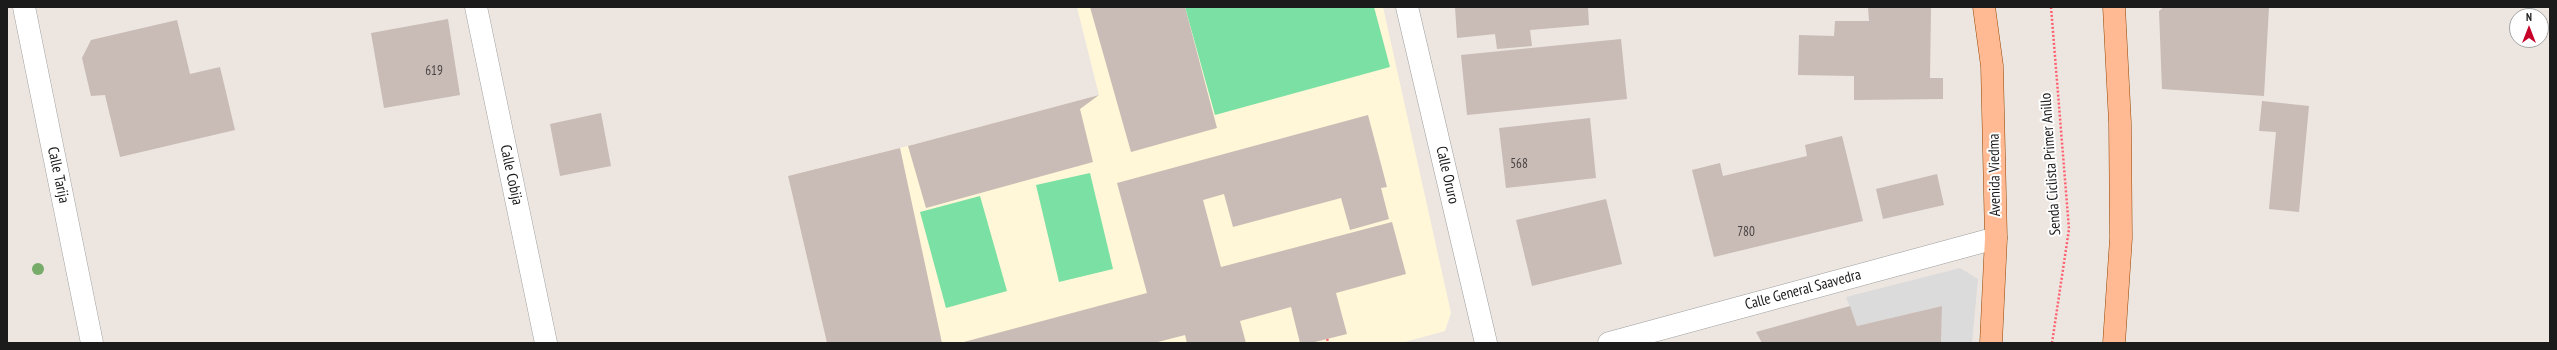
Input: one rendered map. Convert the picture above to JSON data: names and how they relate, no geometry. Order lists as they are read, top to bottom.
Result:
{
  "streets": {
    "main road": ["Avenida Viedma"],
    "street": [
      "Calle Tarija",
      "Calle Cobija",
      "Calle Oruro",
      "Calle General Saavedra"
    ],
    "path": ["Senda Ciclista Primer Anillo"]
  },
  "crossings": [
    ["Avenida Viedma", "Calle General Saavedra"]
  ],
  "house_numbers": ["619", "568", "780"],
  "north": "top"
}
